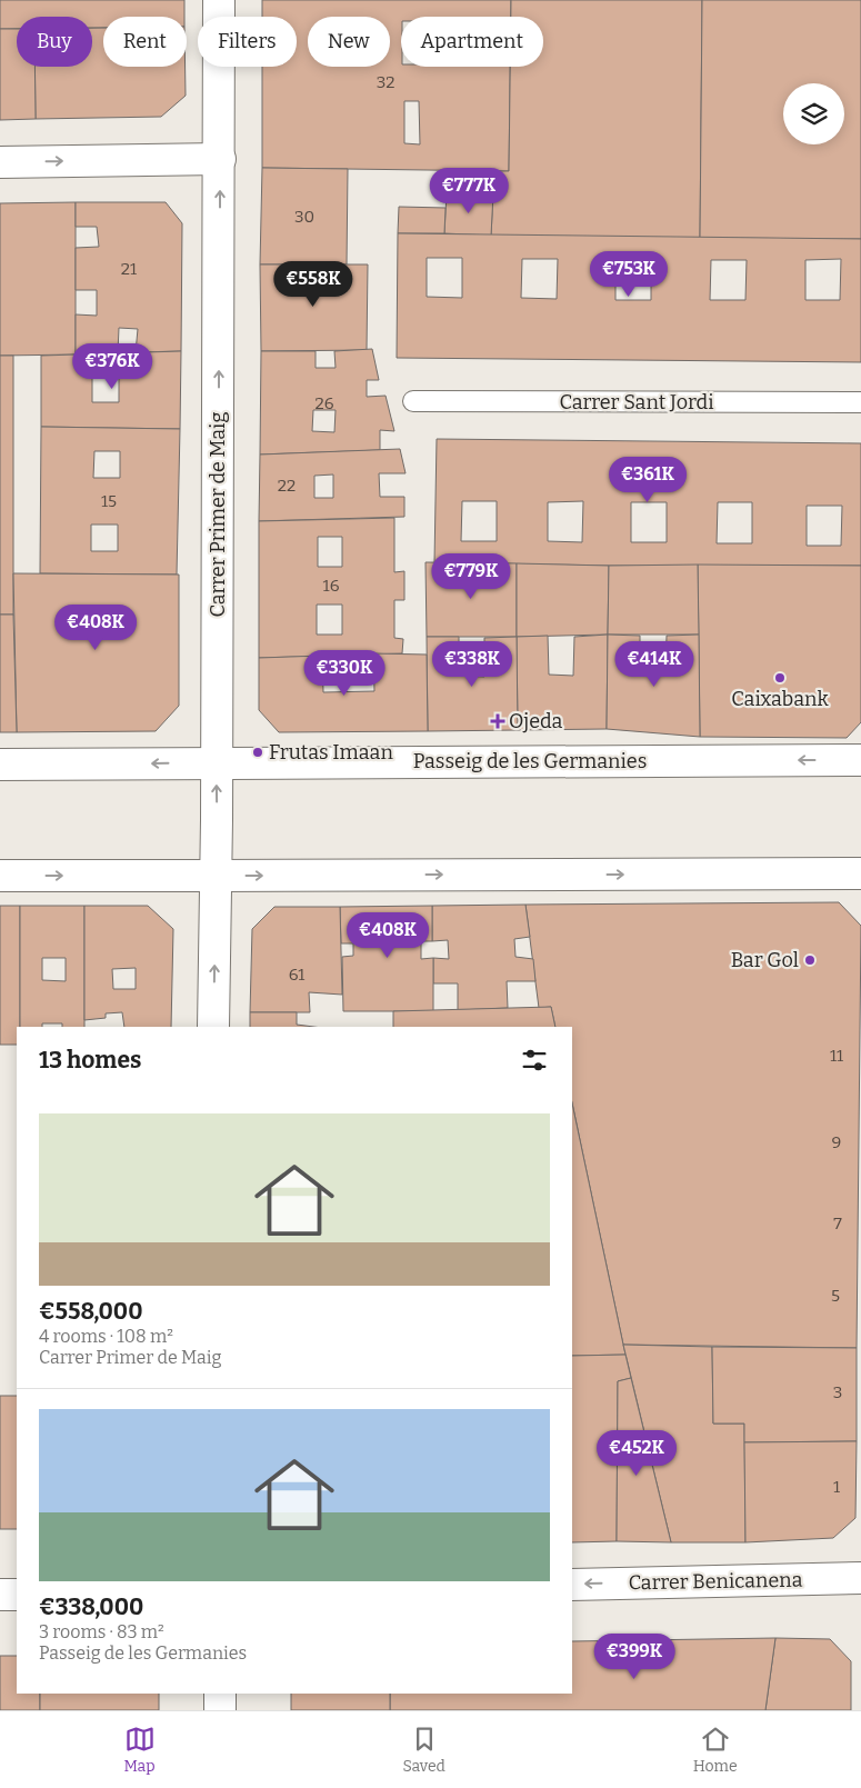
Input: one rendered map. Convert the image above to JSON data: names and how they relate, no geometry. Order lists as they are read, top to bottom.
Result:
{
  "streets": {
    "street": ["Carrer Primer de Maig", "Passeig de les Germanies", "Carrer Benicanena"],
    "lane": ["Carrer Sant Jordi"]
  },
  "crossings": [
    ["Carrer Primer de Maig", "Passeig de les Germanies"]
  ],
  "one_way": ["Carrer Primer de Maig", "Carrer Benicanena"],
  "places": {
    "other": ["Caixabank", "Frutas Imaan", "Bar Gol"],
    "health": ["Ojeda"]
  },
  "house_numbers": [
    "32",
    "30",
    "21",
    "26",
    "22",
    "15",
    "16",
    "61",
    "11",
    "9",
    "7",
    "5",
    "3",
    "1"
  ],
  "page": {
    "chip": [
      "Buy",
      "Rent",
      "Filters",
      "New",
      "Apartment"
    ],
    "price": [
      "€777K",
      "€753K",
      "€558K",
      "€376K",
      "€361K",
      "€779K",
      "€408K",
      "€338K",
      "€414K",
      "€330K",
      "€408K",
      "€452K",
      "€399K"
    ],
    "heading": "13 homes",
    "list": [
      {
        "name": "€558,000",
        "note": "4 rooms · 108 m² · Carrer Primer de Maig"
      },
      {
        "name": "€338,000",
        "note": "3 rooms · 83 m² · Passeig de les Germanies"
      }
    ],
    "tabs": ["Map", "Saved", "Home"]
  }
}
